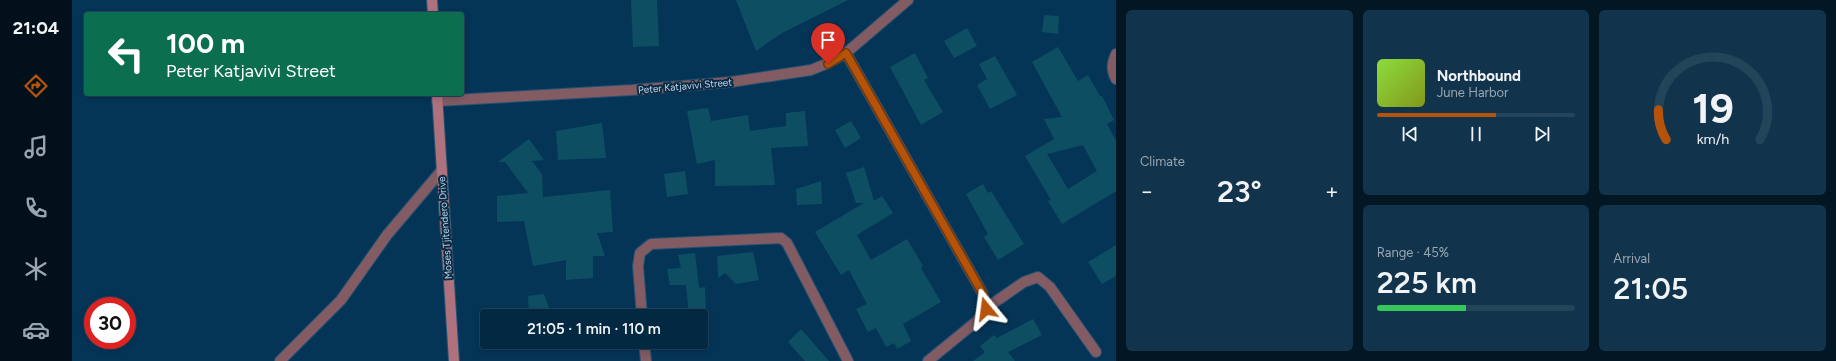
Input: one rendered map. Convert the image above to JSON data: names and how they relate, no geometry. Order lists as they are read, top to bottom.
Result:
{
  "streets": {
    "street": ["Peter Katjavivi Street", "Moses Tjitendero Drive"]
  },
  "crossings": [
    ["Peter Katjavivi Street", "Moses Tjitendero Drive"]
  ],
  "page": {
    "tabs": "21:04",
    "tile": [
      "Climate",
      ["Range · 45%", "225 km"],
      ["Arrival", "21:05"]
    ],
    "turn": ["100 m", "Peter Katjavivi Street"],
    "song": ["Northbound", "June Harbor"],
    "heat": ["−", "23°", "+"],
    "limit": "30",
    "trip": "21:05 · 1 min · 110 m",
    "gauge": ["19", "km/h"]
  }
}
